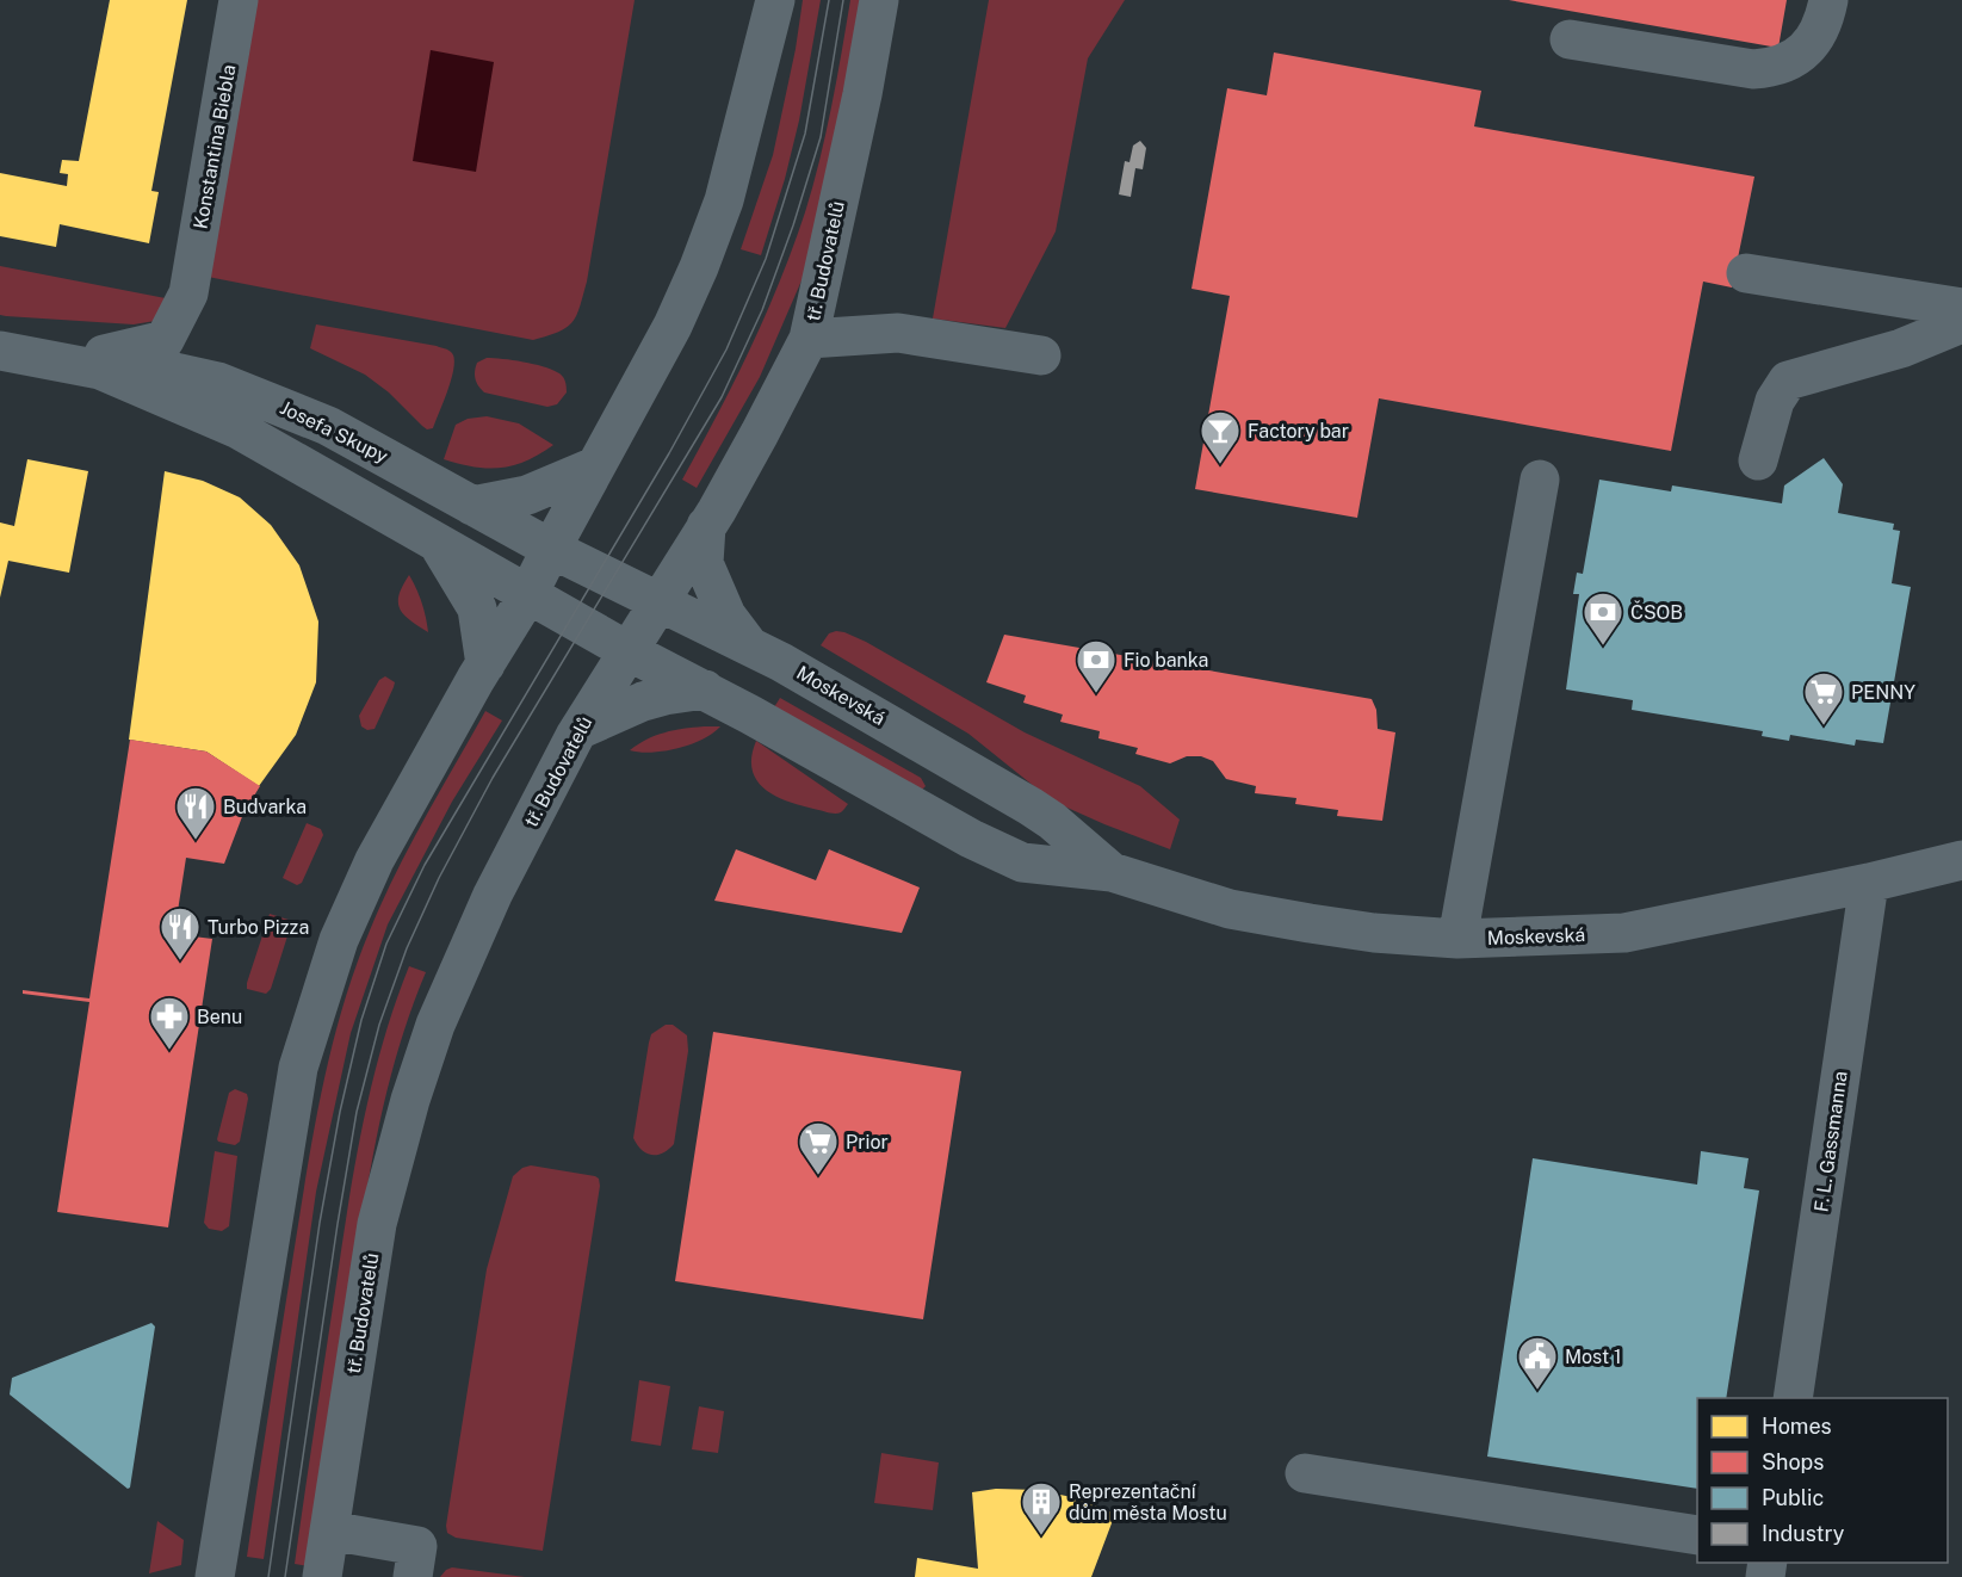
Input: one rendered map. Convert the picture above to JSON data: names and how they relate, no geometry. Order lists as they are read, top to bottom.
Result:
{
  "streets": {
    "street": [
      "Konstantina Biebla",
      "tř. Budovatelů",
      "Josefa Skupy",
      "Moskevská",
      "F. L. Gassmanna"
    ]
  },
  "crossings": [
    ["Konstantina Biebla", "Josefa Skupy"],
    ["tř. Budovatelů", "Josefa Skupy"],
    ["tř. Budovatelů", "Moskevská"],
    ["Josefa Skupy", "Moskevská"],
    ["Moskevská", "F. L. Gassmanna"]
  ],
  "places": {
    "bar": ["Factory bar"],
    "bank": ["ČSOB", "Fio banka"],
    "supermarket": ["PENNY", "Prior"],
    "restaurant": ["Budvarka", "Turbo Pizza"],
    "pharmacy": ["Benu"],
    "public building": ["Most 1"],
    "building": ["Reprezentační dům města Mostu"]
  },
  "legend": [
    "Homes",
    "Shops",
    "Public",
    "Industry"
  ]
}
